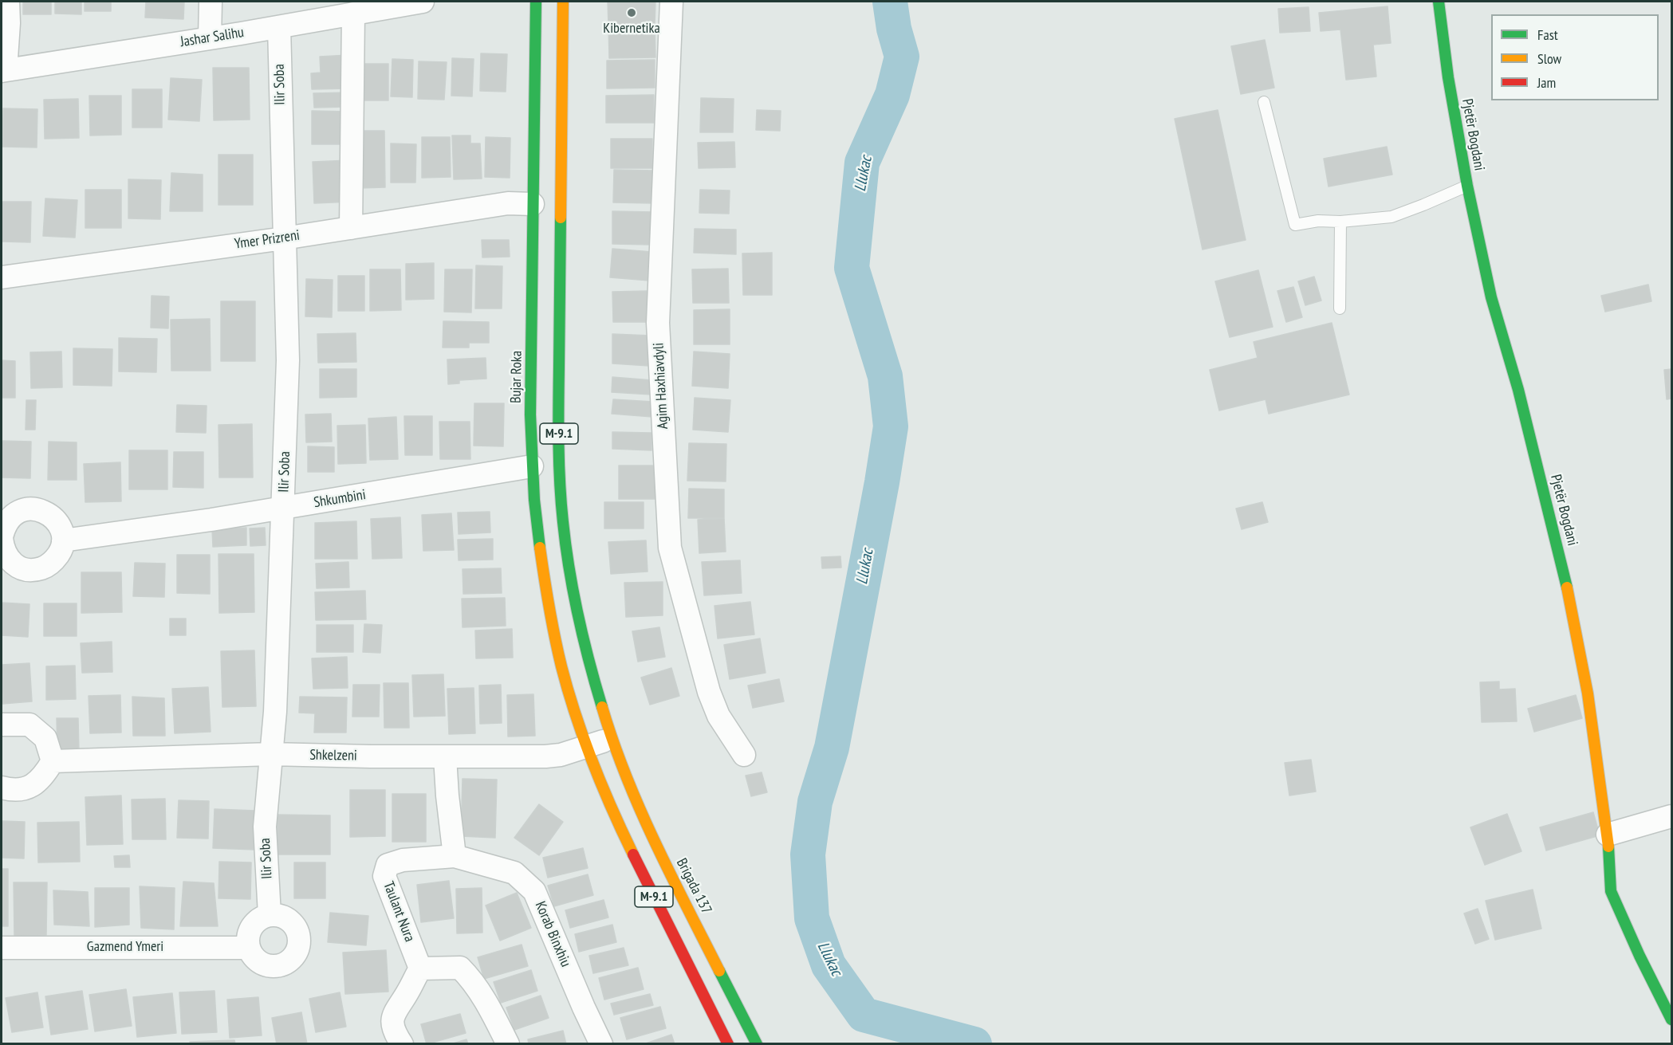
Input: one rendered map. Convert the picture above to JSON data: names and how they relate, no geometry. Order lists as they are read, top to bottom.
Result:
{
  "streets": {
    "main road": [
      "Pjetër Bogdani",
      "Bujar Roka",
      "M-9.1",
      "Brigada 137"
    ],
    "street": [
      "Jashar Salihu",
      "Ilir Soba",
      "Ymer Prizreni",
      "Agim Haxhiavdyli",
      "Shkumbini",
      "Shkelzeni",
      "Taulant Nura",
      "Korab Binxhiu",
      "Gazmend Ymeri"
    ]
  },
  "crossings": [
    ["Jashar Salihu", "Ilir Soba"],
    ["Ilir Soba", "Ymer Prizreni"],
    ["Ilir Soba", "Shkumbini"],
    ["Ilir Soba", "Shkelzeni"],
    ["Ilir Soba", "Gazmend Ymeri"],
    ["Ymer Prizreni", "Bujar Roka"],
    ["Bujar Roka", "M-9.1"],
    ["Bujar Roka", "Shkumbini"],
    ["Bujar Roka", "Shkelzeni"],
    ["M-9.1", "Shkelzeni"],
    ["M-9.1", "Brigada 137"],
    ["Shkelzeni", "Brigada 137"],
    ["Taulant Nura", "Korab Binxhiu"]
  ],
  "water": ["Llukac"],
  "places": ["Kibernetika"],
  "legend": ["Fast", "Slow", "Jam"]
}
